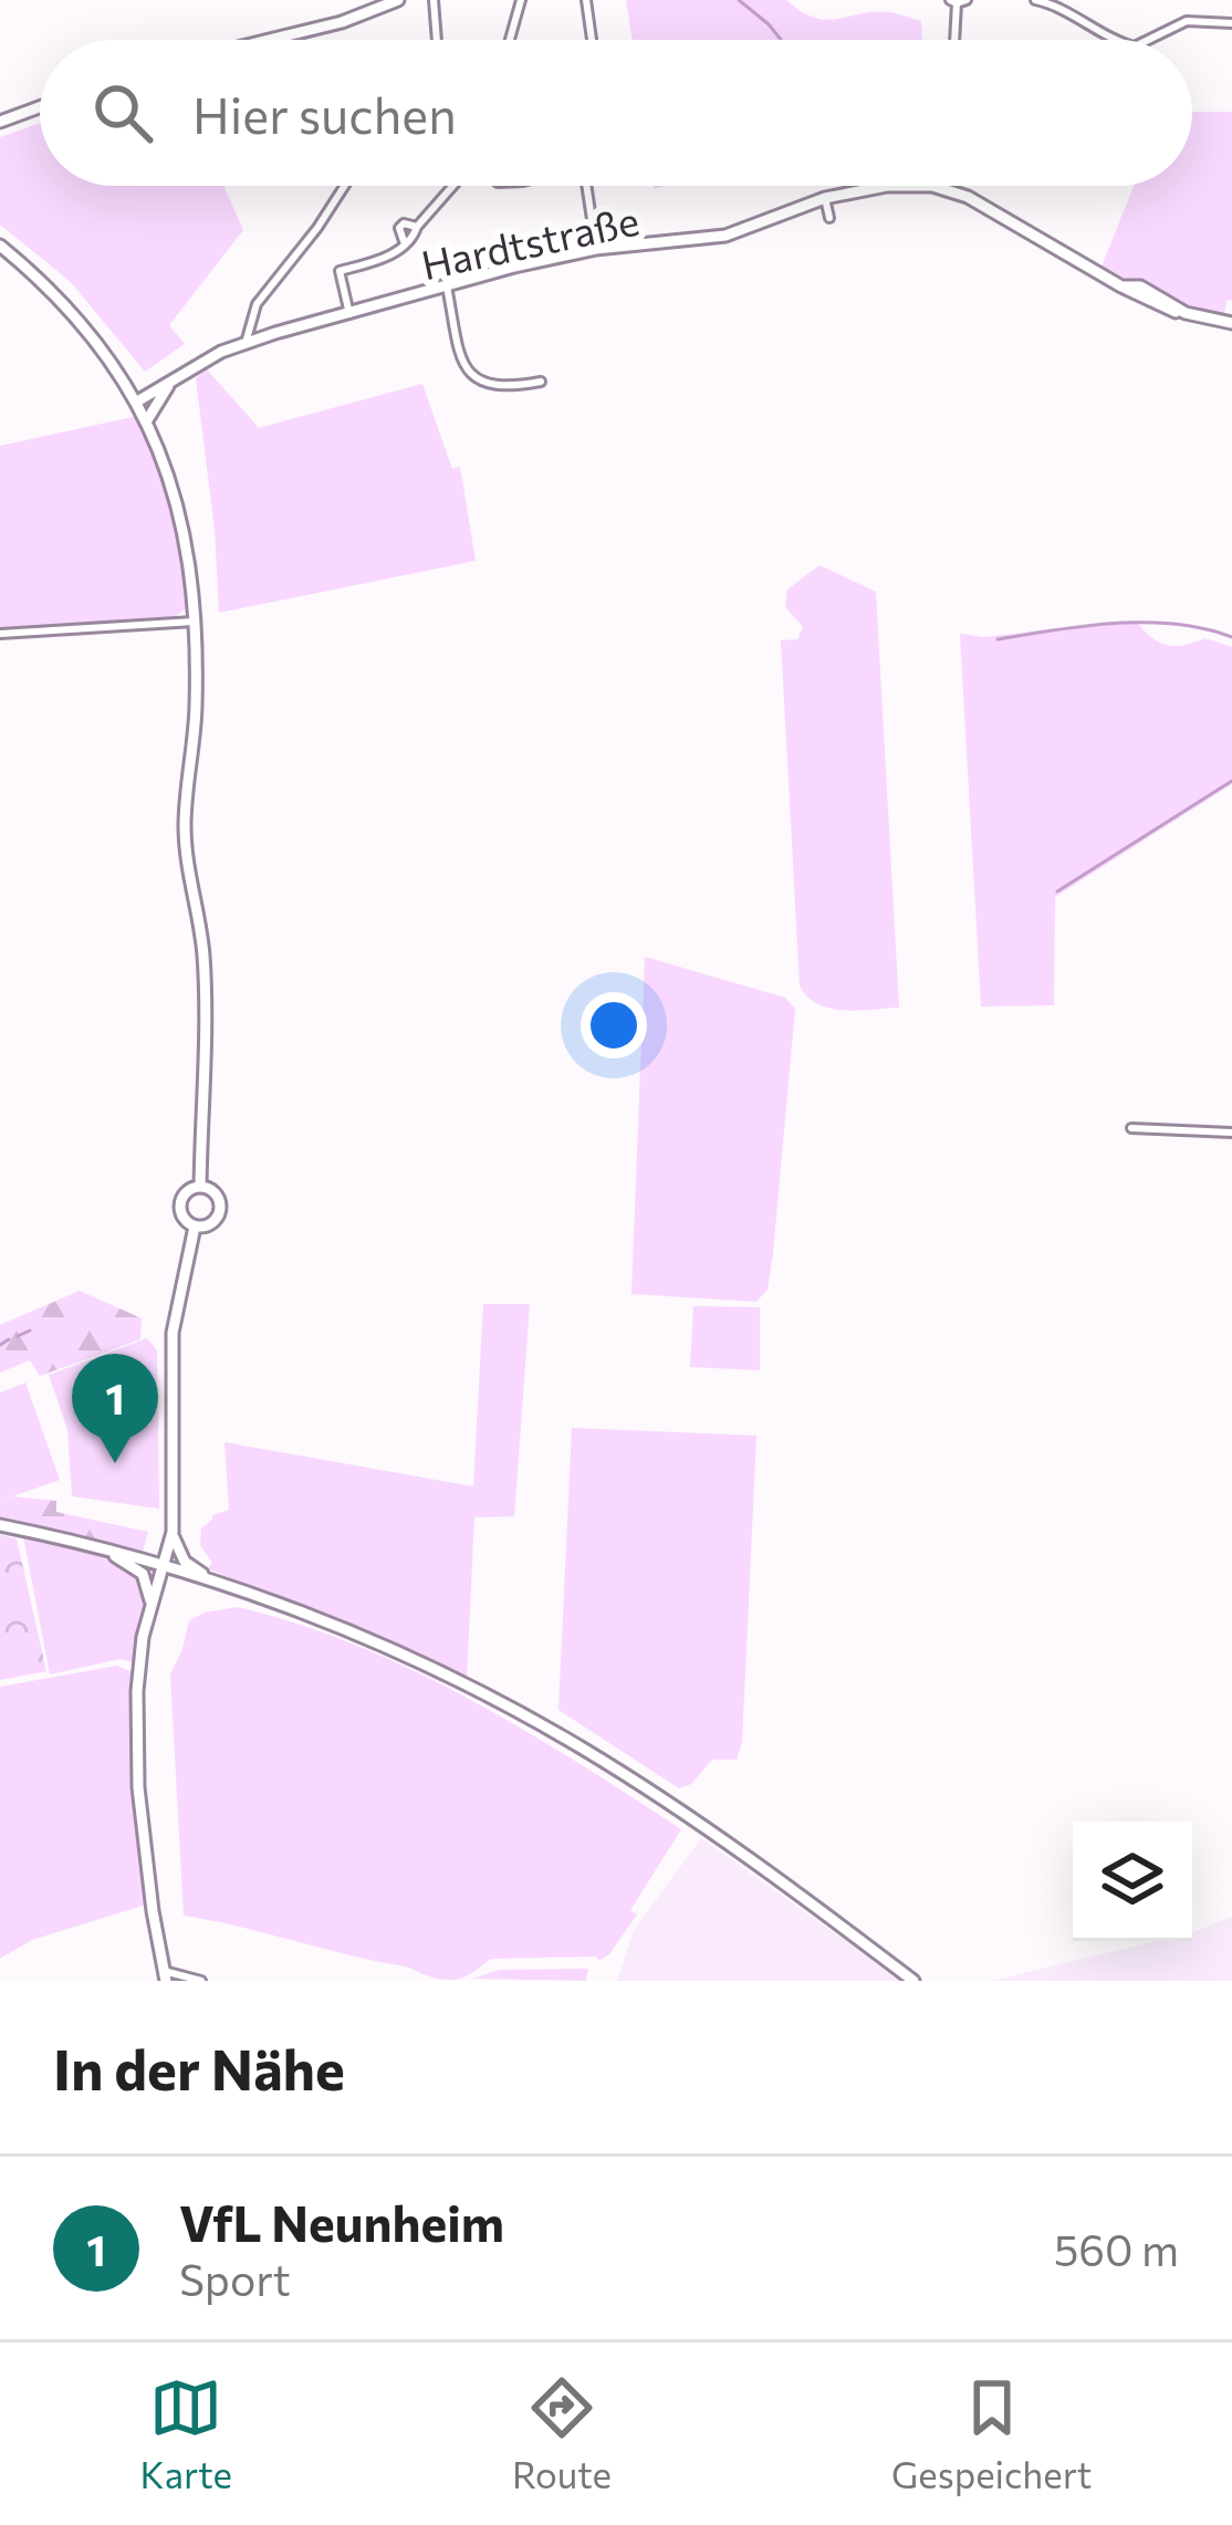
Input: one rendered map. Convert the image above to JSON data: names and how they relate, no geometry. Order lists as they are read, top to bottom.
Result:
{
  "streets": {
    "main road": ["Hardtstraße"]
  },
  "page": {
    "search": "Hier suchen",
    "pins": "1",
    "heading": "In der Nähe",
    "list": [
      {
        "mark": "1",
        "name": "VfL Neunheim",
        "note": "Sport",
        "value": "560 m"
      }
    ],
    "nav": ["Karte", "Route", "Gespeichert"]
  }
}
